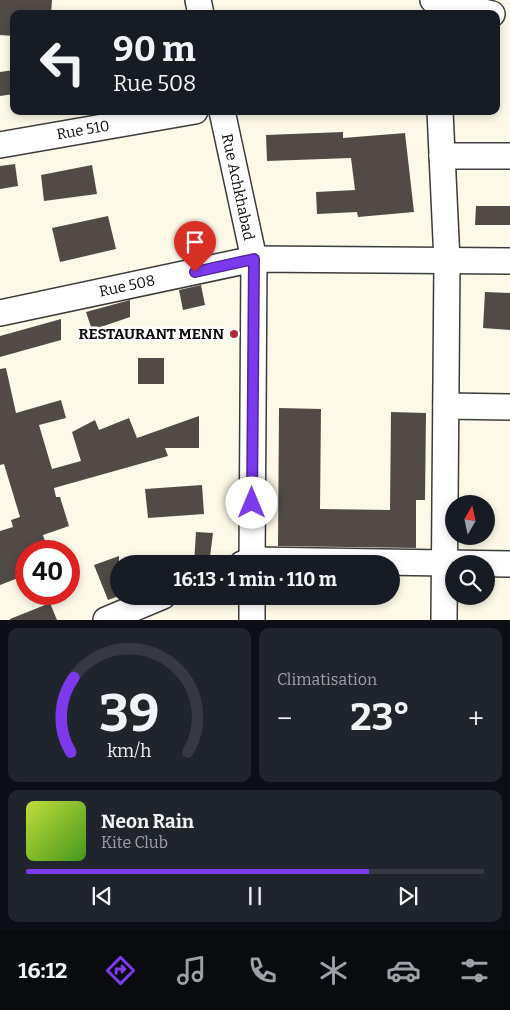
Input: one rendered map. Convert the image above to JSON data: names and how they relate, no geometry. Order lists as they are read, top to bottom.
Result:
{
  "streets": {
    "street": ["Rue 510", "Rue Achkhabad", "Rue 508"]
  },
  "crossings": [
    ["Rue Achkhabad", "Rue 508"]
  ],
  "places": ["RESTAURANT MENN"],
  "north": "top",
  "page": {
    "turn": ["90 m", "Rue 508"],
    "limit": "40",
    "trip": "16:13 · 1 min · 110 m",
    "tile": "Climatisation",
    "heat": ["−", "23°", "+"],
    "song": ["Neon Rain", "Kite Club"],
    "tabs": "16:12",
    "gauge": ["39", "km/h"]
  }
}
